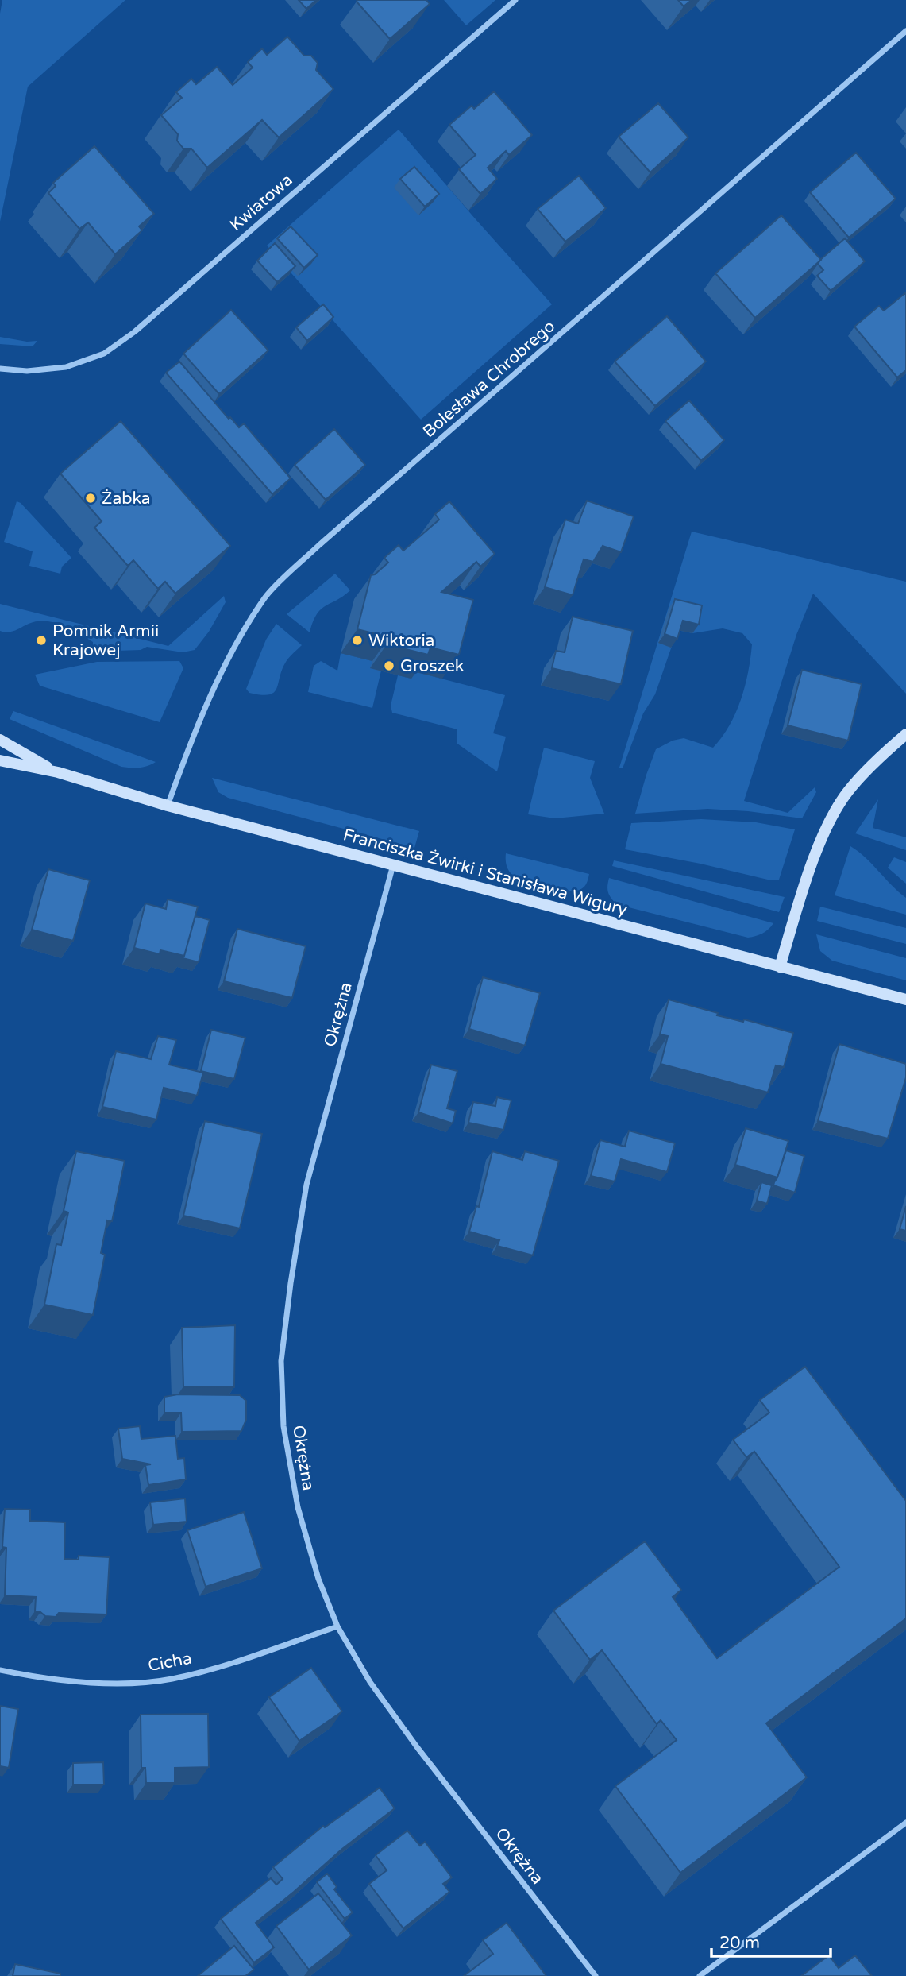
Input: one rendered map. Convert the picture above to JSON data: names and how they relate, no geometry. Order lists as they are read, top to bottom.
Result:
{
  "streets": {
    "street": [
      "Kwiatowa",
      "Bolesława Chrobrego",
      "Franciszka Żwirki i Stanisława Wigury",
      "Okrężna",
      "Cicha"
    ]
  },
  "crossings": [
    ["Bolesława Chrobrego", "Franciszka Żwirki i Stanisława Wigury"],
    ["Franciszka Żwirki i Stanisława Wigury", "Okrężna"],
    ["Okrężna", "Cicha"]
  ],
  "places": [
    "Żabka",
    "Pomnik Armii Krajowej",
    "Wiktoria",
    "Groszek"
  ],
  "scale_bar": "20 m"
}
